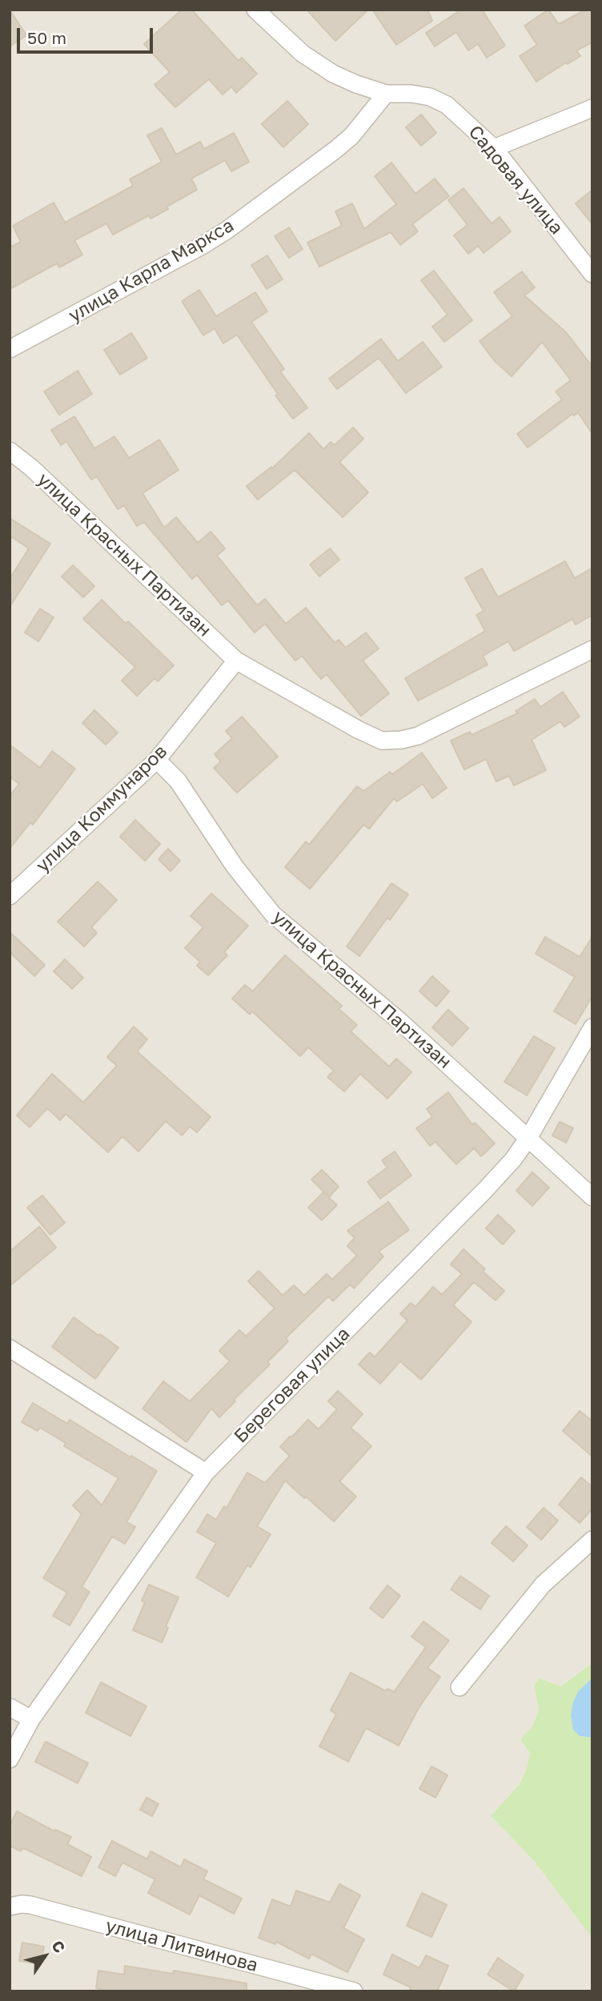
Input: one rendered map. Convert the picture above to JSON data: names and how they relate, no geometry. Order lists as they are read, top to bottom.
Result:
{
  "streets": {
    "street": [
      "Садовая улица",
      "улица Карла Маркса",
      "улица Красных Партизан",
      "улица Коммунаров",
      "Береговая улица",
      "улица Литвинова"
    ]
  },
  "crossings": [
    ["Садовая улица", "улица Карла Маркса"],
    ["улица Красных Партизан", "улица Коммунаров"],
    ["улица Красных Партизан", "Береговая улица"]
  ],
  "scale_bar": "50 m",
  "north": "top right"
}
